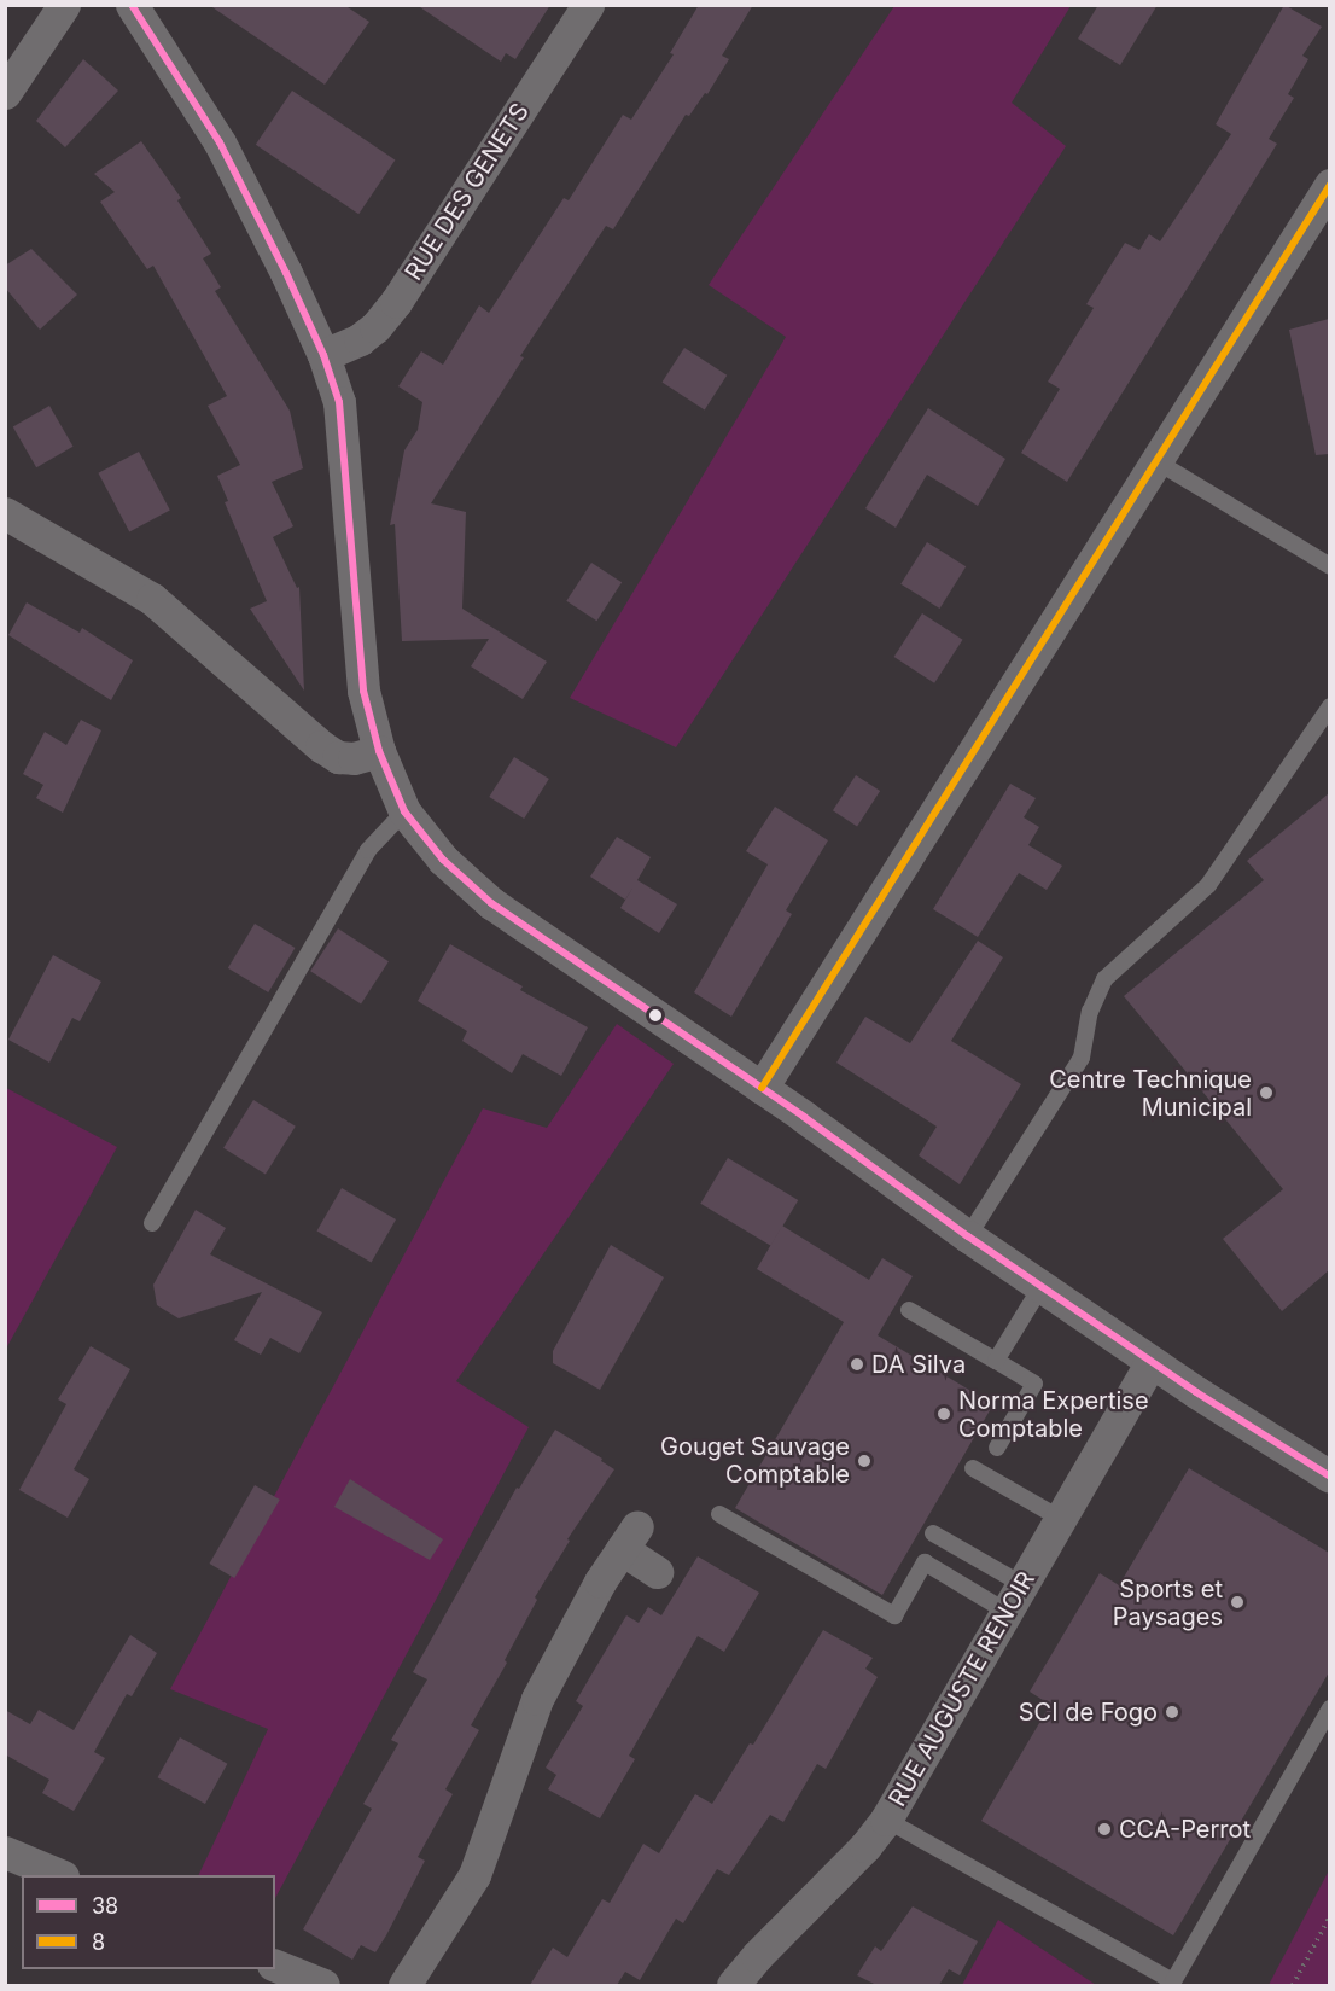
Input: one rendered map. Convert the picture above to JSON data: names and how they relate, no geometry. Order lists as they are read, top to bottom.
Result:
{
  "streets": {
    "street": ["RUE DES GENETS", "RUE AUGUSTE RENOIR"]
  },
  "places": [
    "Centre Technique Municipal",
    "DA Silva",
    "Norma Expertise Comptable",
    "Gouget Sauvage Comptable",
    "Sports et Paysages",
    "SCI de Fogo",
    "CCA-Perrot"
  ],
  "lines": ["transit line 38", "transit line 8"],
  "legend": ["38", "8"]
}
